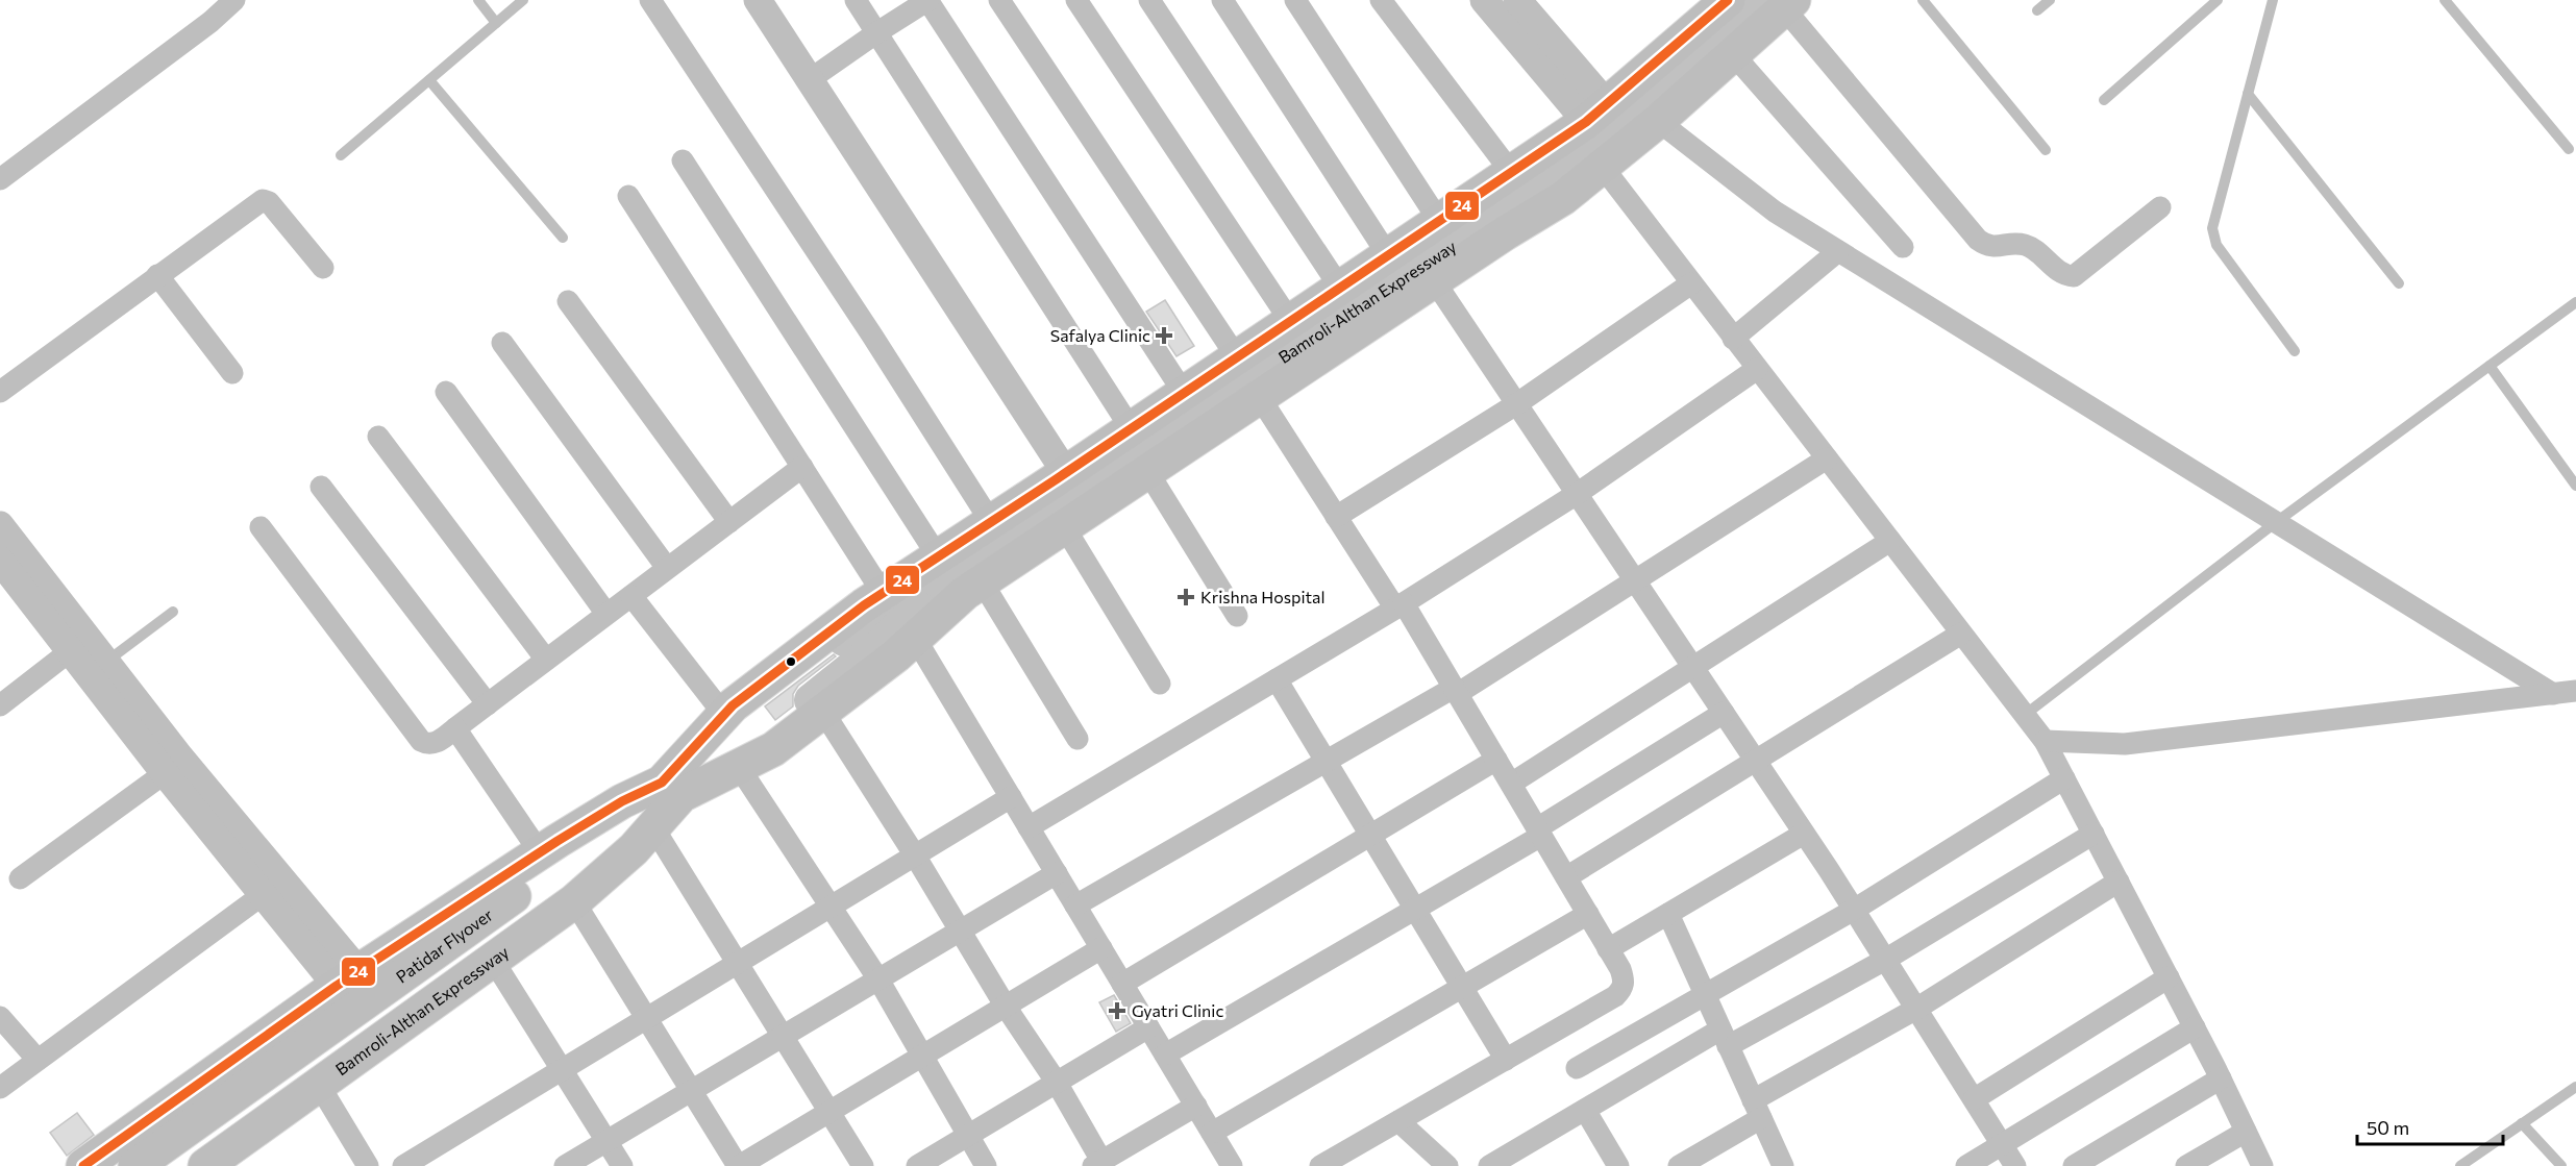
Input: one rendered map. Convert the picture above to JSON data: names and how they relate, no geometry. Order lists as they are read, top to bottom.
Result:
{
  "streets": {
    "main road": ["Bamroli-Althan Expressway", "Patidar Flyover"]
  },
  "crossings": [
    ["Bamroli-Althan Expressway", "Patidar Flyover"]
  ],
  "places": {
    "health": ["Safalya Clinic", "Krishna Hospital", "Gyatri Clinic"]
  },
  "lines": ["transit line 24"],
  "scale_bar": "50 m"
}
